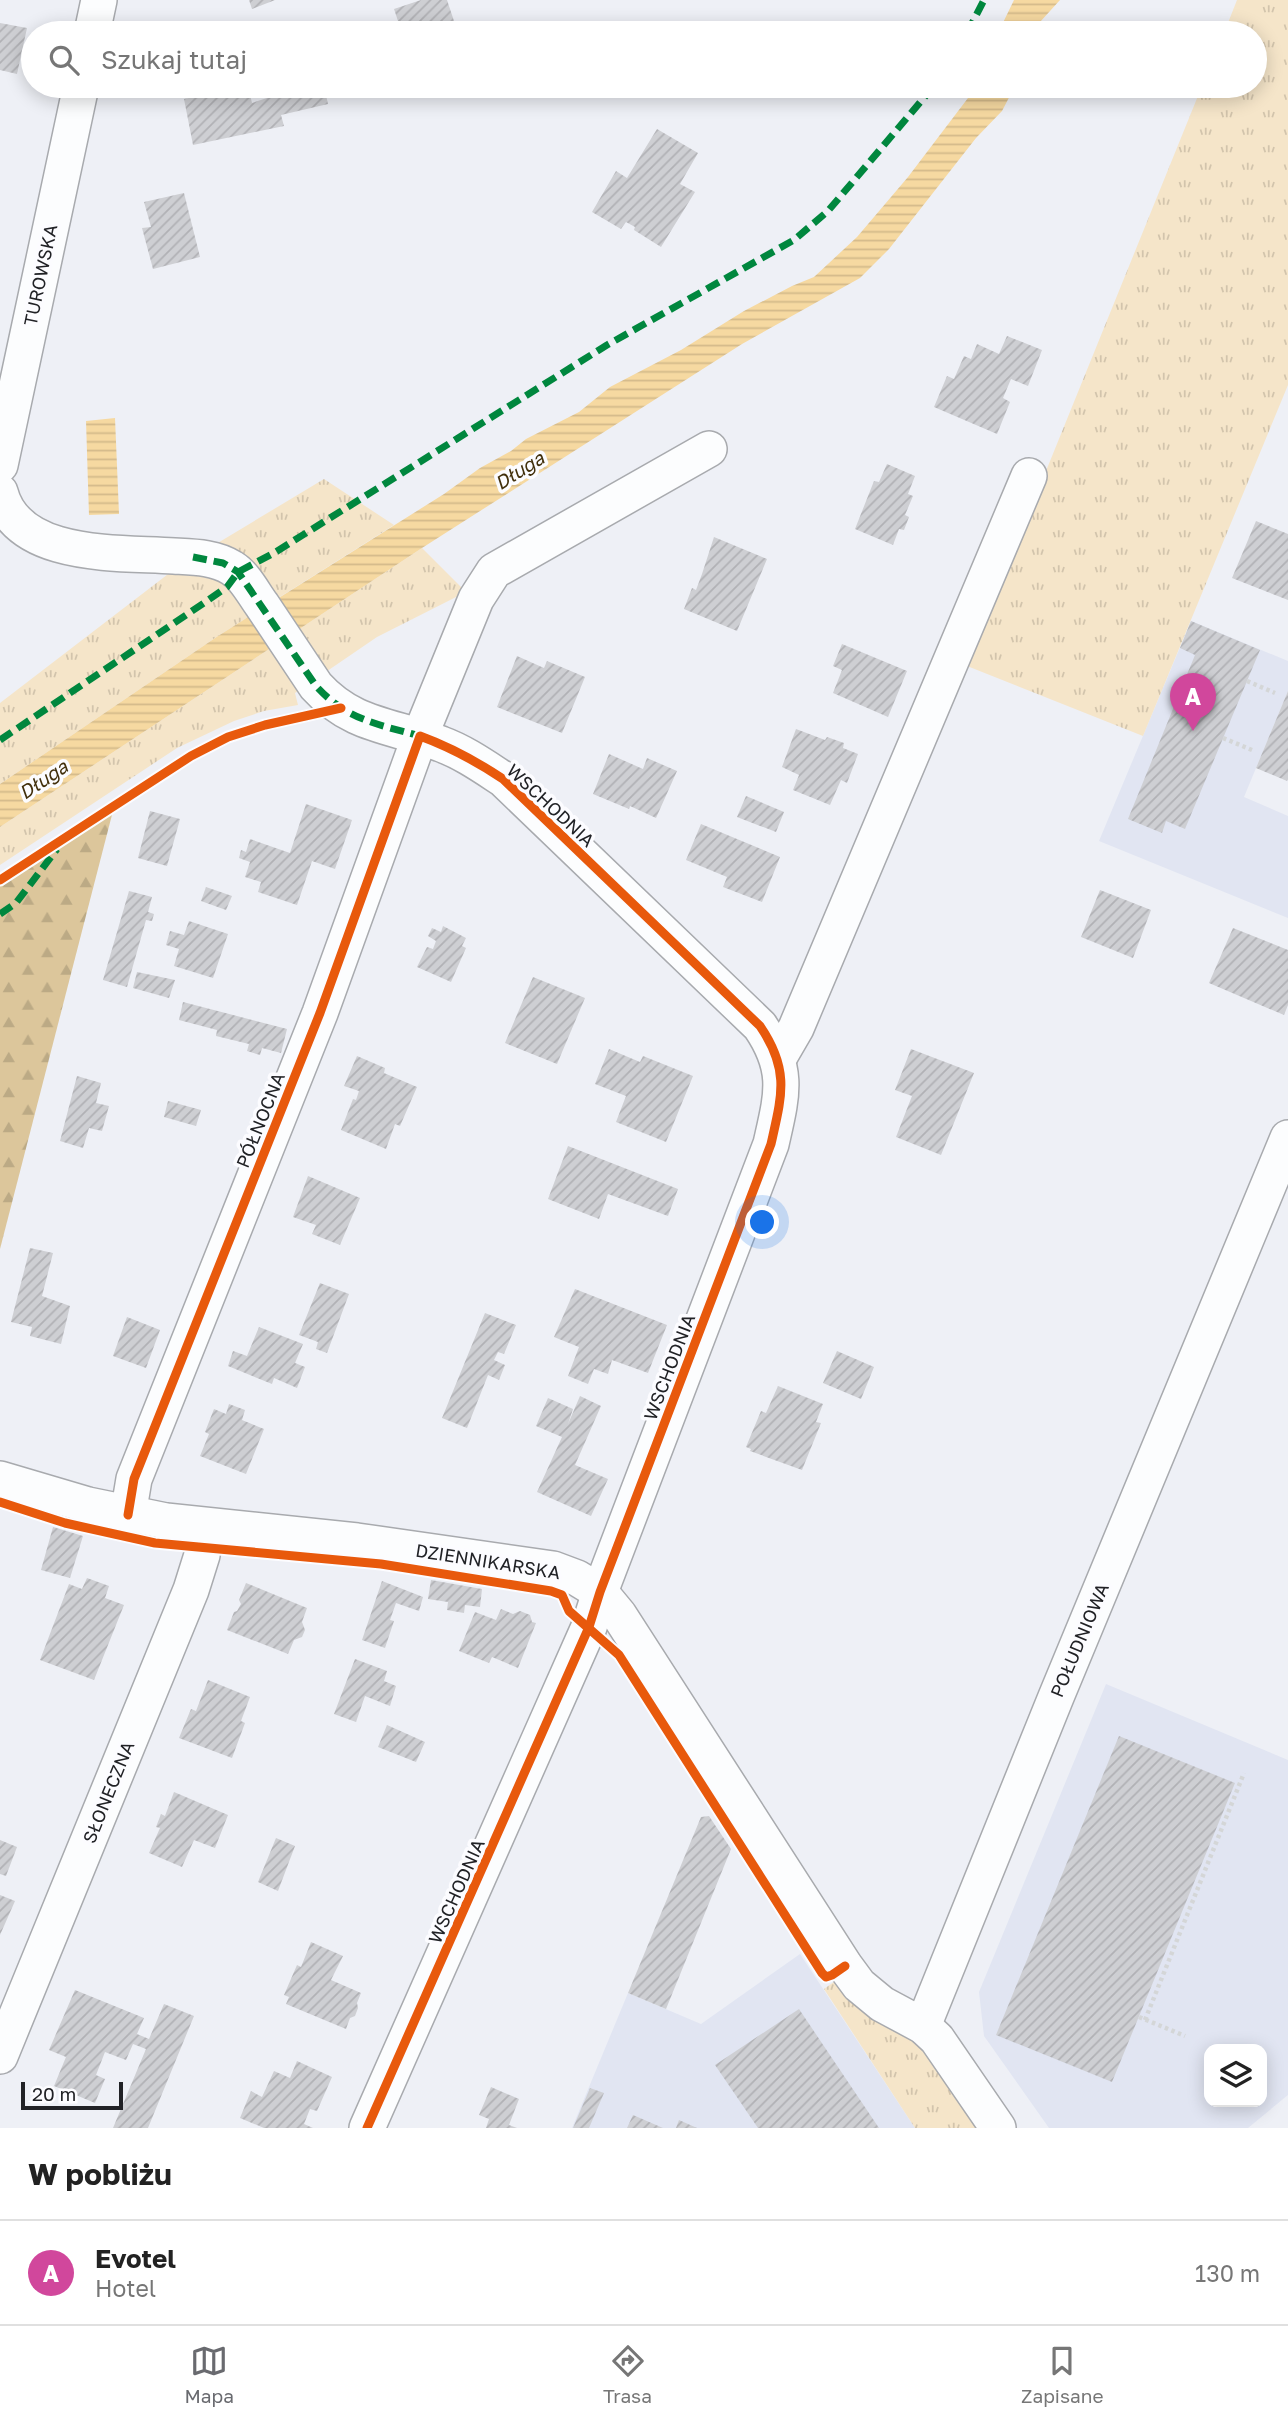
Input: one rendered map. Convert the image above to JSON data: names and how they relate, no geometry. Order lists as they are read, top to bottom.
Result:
{
  "streets": {
    "street": [
      "TUROWSKA",
      "WSCHODNIA",
      "PÓŁNOCNA",
      "DZIENNIKARSKA",
      "POŁUDNIOWA",
      "SŁONECZNA"
    ]
  },
  "crossings": [
    ["WSCHODNIA", "PÓŁNOCNA"],
    ["WSCHODNIA", "DZIENNIKARSKA"],
    ["PÓŁNOCNA", "DZIENNIKARSKA"],
    ["DZIENNIKARSKA", "POŁUDNIOWA"],
    ["DZIENNIKARSKA", "SŁONECZNA"]
  ],
  "water": ["Długa"],
  "scale_bar": "20 m",
  "page": {
    "search": "Szukaj tutaj",
    "pins": "A",
    "scale": "20 m",
    "heading": "W pobliżu",
    "list": [
      {
        "mark": "A",
        "name": "Evotel",
        "note": "Hotel",
        "value": "130 m"
      }
    ],
    "nav": ["Mapa", "Trasa", "Zapisane"]
  }
}
